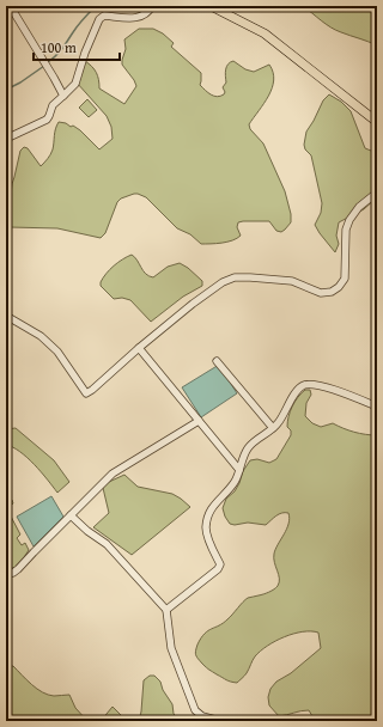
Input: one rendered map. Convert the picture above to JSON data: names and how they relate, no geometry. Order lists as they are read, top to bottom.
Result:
{
  "scale_bar": "100 m"
}
